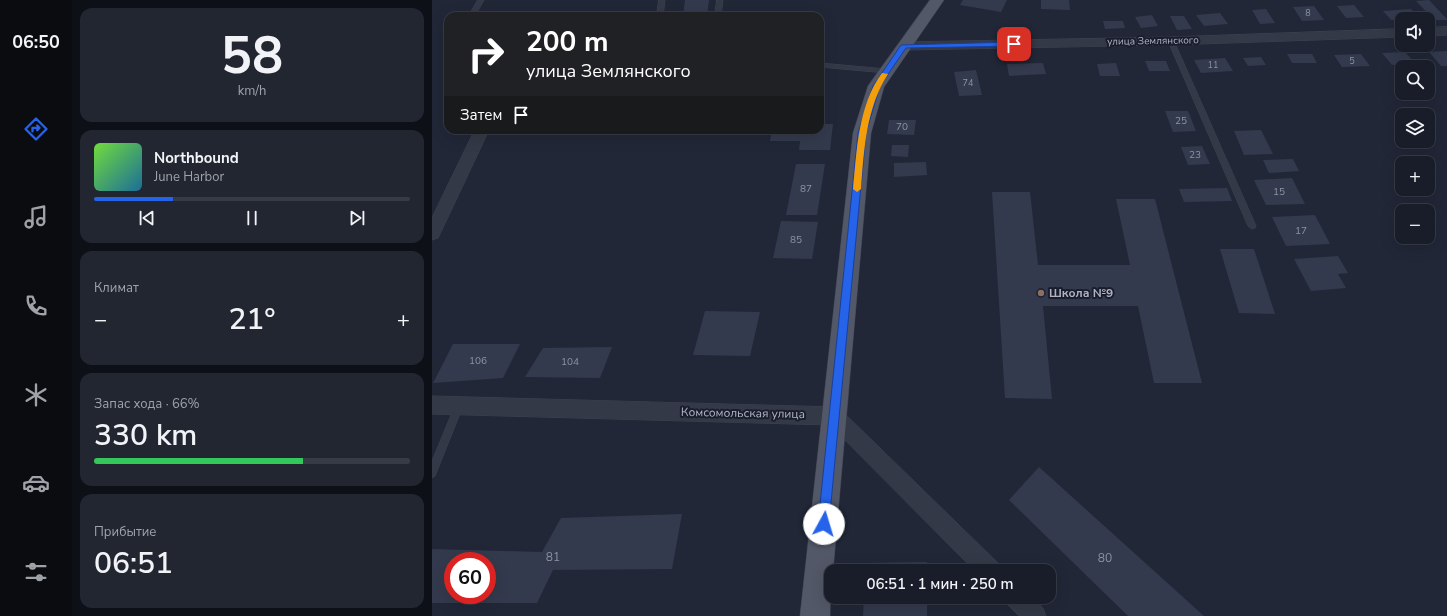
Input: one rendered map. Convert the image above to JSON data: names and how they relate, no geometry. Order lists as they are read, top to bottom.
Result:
{
  "streets": {
    "street": ["улица Землянского", "Комсомольская улица"]
  },
  "places": ["Школа №9"],
  "house_numbers": [
    "8",
    "5",
    "11",
    "74",
    "25",
    "70",
    "23",
    "87",
    "15",
    "17",
    "85",
    "106",
    "104",
    "81",
    "80"
  ],
  "page": {
    "tabs": "06:50",
    "tile": [
      ["58", "km/h"],
      "Климат",
      ["Запас хода · 66%", "330 km"],
      ["Прибытие", "06:51"]
    ],
    "map_buttons": ["+", "−"],
    "turn": ["200 m", "улица Землянского"],
    "then": "Затем",
    "song": ["Northbound", "June Harbor"],
    "heat": ["−", "21°", "+"],
    "limit": "60",
    "trip": "06:51 · 1 мин · 250 m"
  }
}
